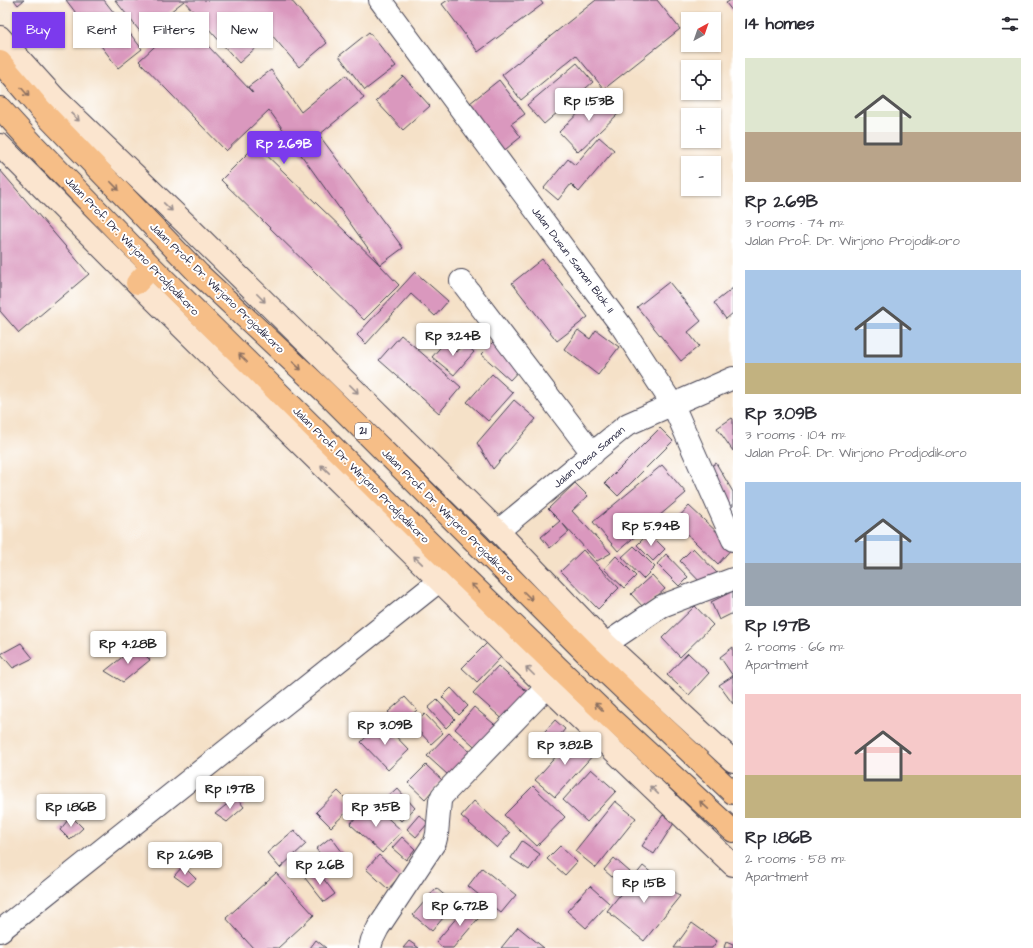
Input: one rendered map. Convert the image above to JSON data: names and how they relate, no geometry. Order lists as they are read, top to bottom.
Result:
{
  "streets": {
    "highway": ["Jalan Prof. Dr. Wirjono Prodjodikoro", "Jalan Prof. Dr. Wirjono Projodikoro", "21"],
    "street": ["Jalan Dusun Saman Blok II", "Jalan Desa Saman"]
  },
  "crossings": [
    ["Jalan Dusun Saman Blok II", "Jalan Desa Saman"]
  ],
  "one_way": ["Jalan Prof. Dr. Wirjono Prodjodikoro", "Jalan Prof. Dr. Wirjono Projodikoro"],
  "north": "top right",
  "page": {
    "heading": "14 homes",
    "map_buttons": ["+", "−"],
    "chip": [
      "Buy",
      "Rent",
      "Filters",
      "New"
    ],
    "list": [
      {
        "name": "Rp 2.69B",
        "note": "3 rooms · 74 m² · Jalan Prof. Dr. Wirjono Projodikoro"
      },
      {
        "name": "Rp 3.09B",
        "note": "3 rooms · 104 m² · Jalan Prof. Dr. Wirjono Prodjodikoro"
      },
      {
        "name": "Rp 1.97B",
        "note": "2 rooms · 66 m² · Apartment"
      },
      {
        "name": "Rp 1.86B",
        "note": "2 rooms · 58 m² · Apartment"
      }
    ],
    "price": [
      "Rp 1.53B",
      "Rp 2.69B",
      "Rp 3.24B",
      "Rp 5.94B",
      "Rp 4.28B",
      "Rp 3.09B",
      "Rp 3.82B",
      "Rp 1.97B",
      "Rp 1.86B",
      "Rp 3.5B",
      "Rp 2.69B",
      "Rp 2.6B",
      "Rp 1.5B",
      "Rp 6.72B"
    ]
  }
}
